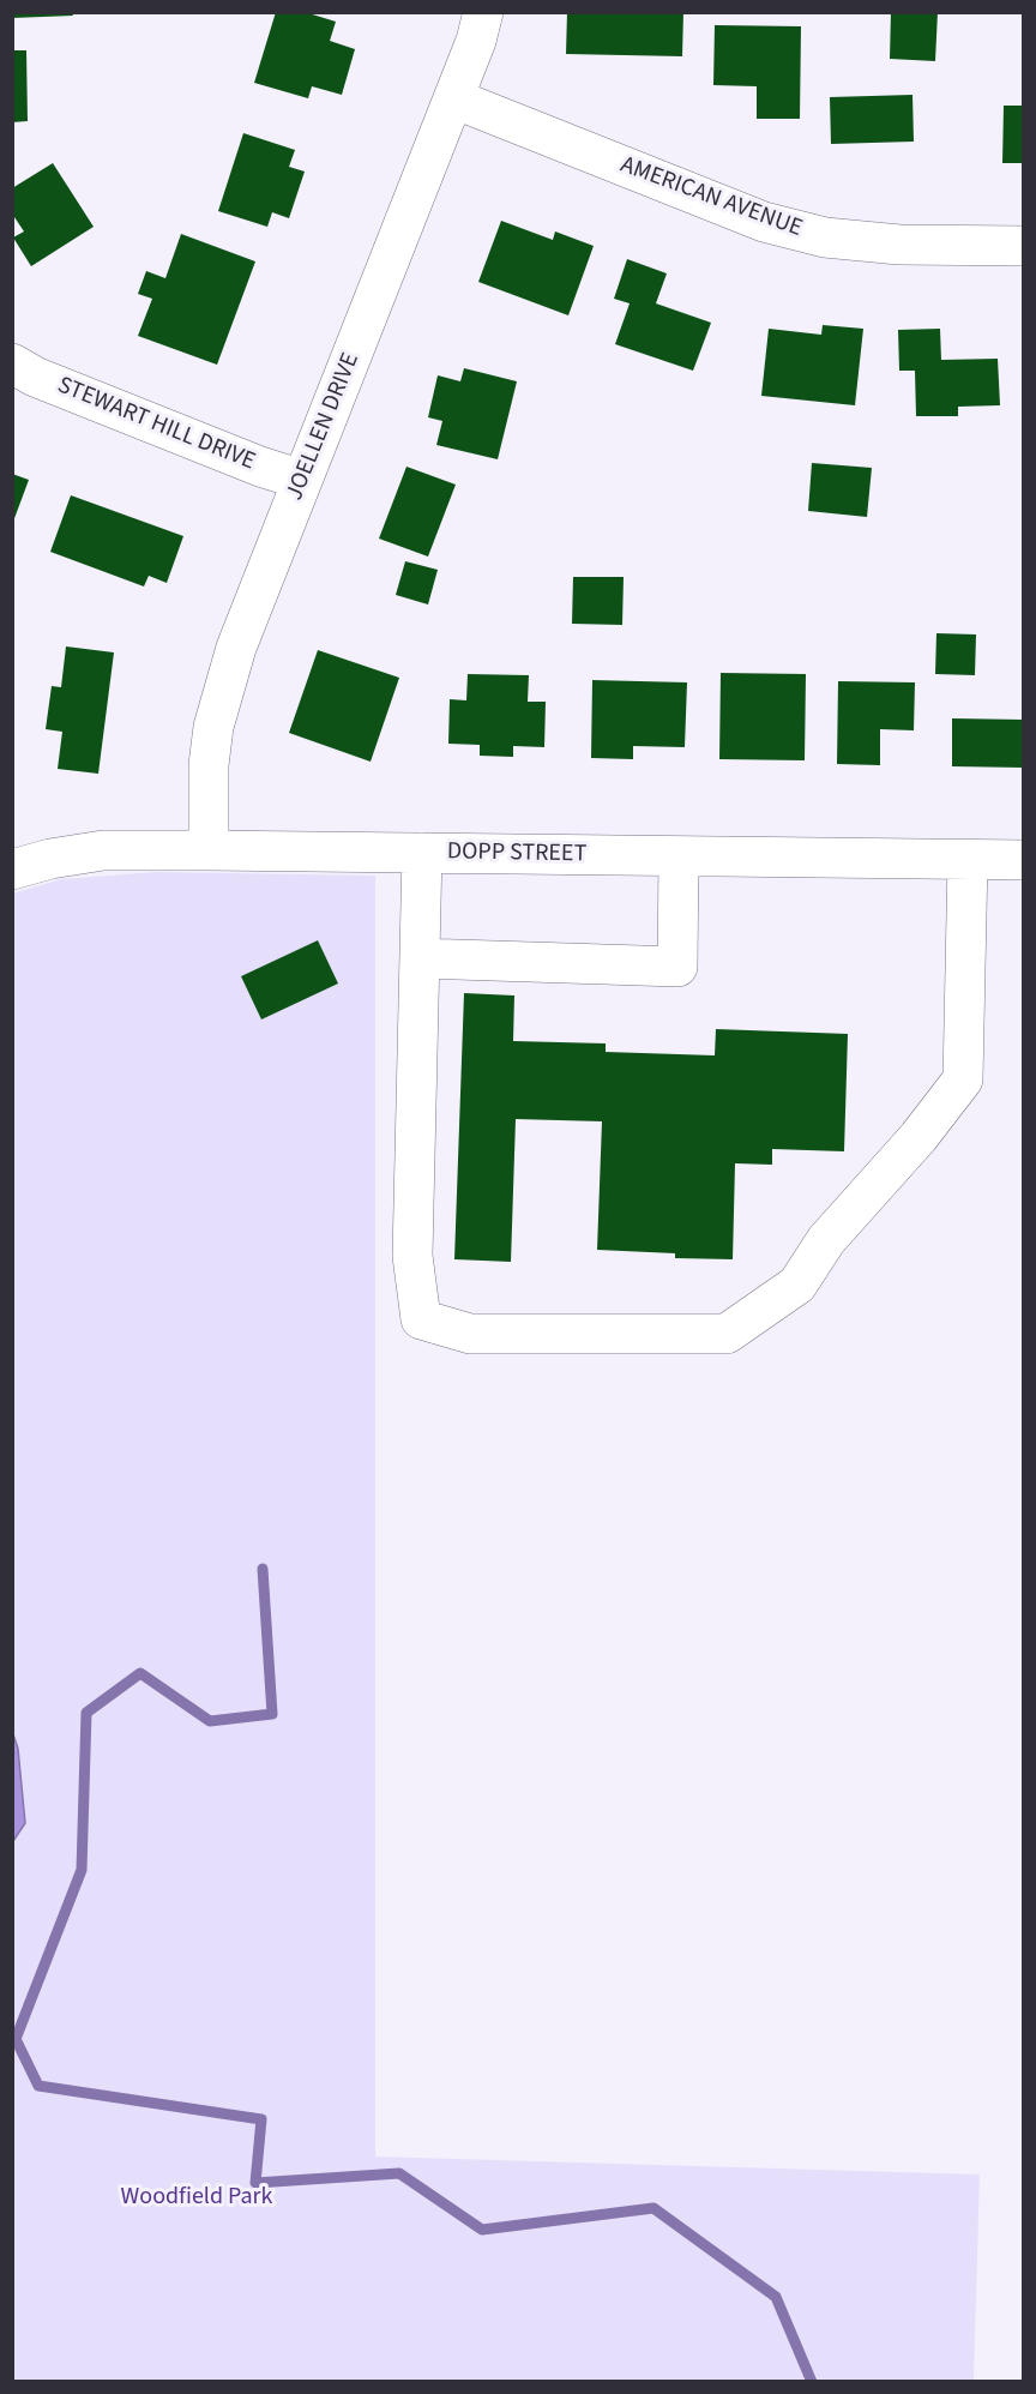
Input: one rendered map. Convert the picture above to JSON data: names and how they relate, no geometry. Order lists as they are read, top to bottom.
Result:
{
  "streets": {
    "street": [
      "AMERICAN AVENUE",
      "STEWART HILL DRIVE",
      "JOELLEN DRIVE",
      "DOPP STREET"
    ]
  },
  "crossings": [
    ["AMERICAN AVENUE", "JOELLEN DRIVE"],
    ["STEWART HILL DRIVE", "JOELLEN DRIVE"],
    ["JOELLEN DRIVE", "DOPP STREET"]
  ],
  "parks": ["Woodfield Park"]
}
